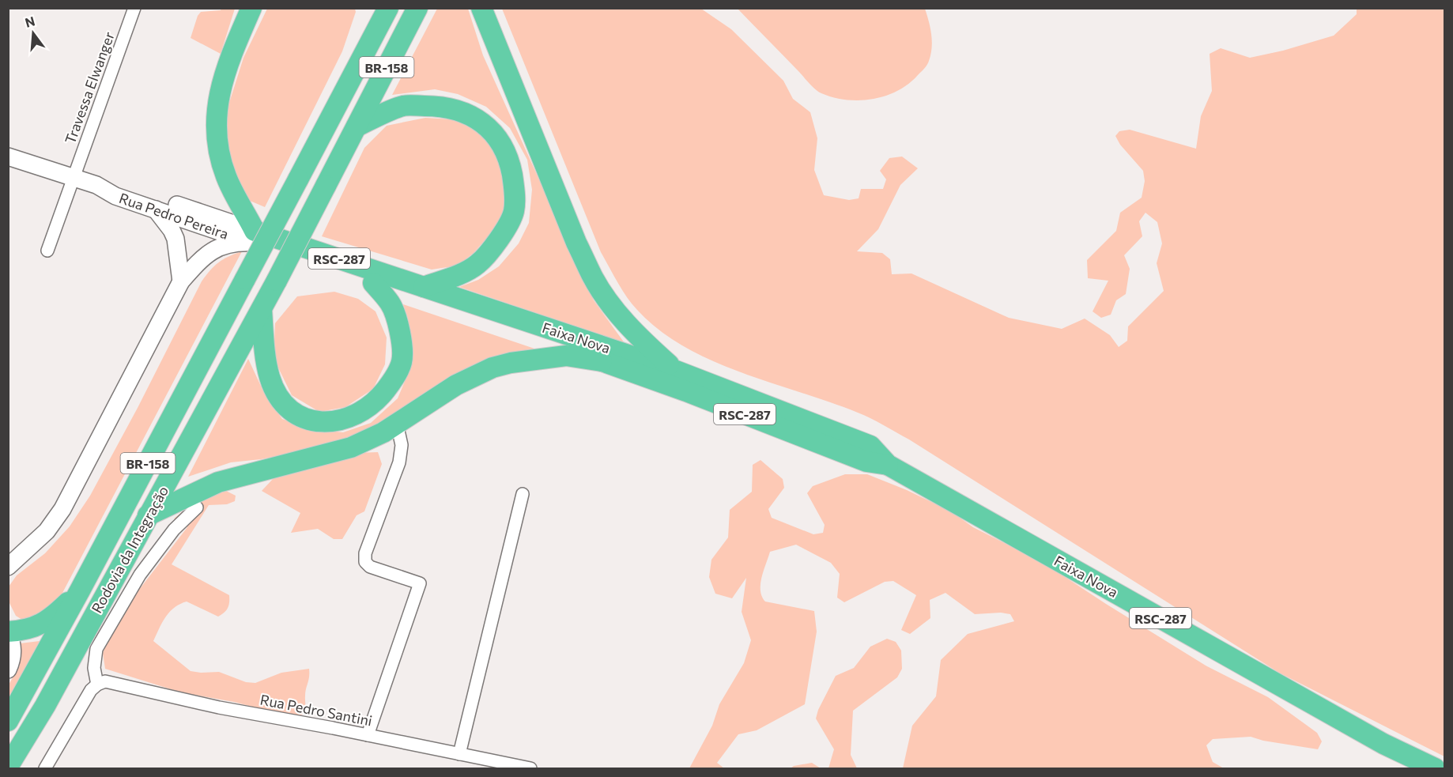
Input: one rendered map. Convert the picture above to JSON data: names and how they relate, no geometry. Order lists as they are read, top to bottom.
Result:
{
  "streets": {
    "highway": [
      "BR-158",
      "RSC-287",
      "Faixa Nova",
      "Rodovia da Integração"
    ],
    "main road": ["Rua Pedro Pereira"],
    "street": ["Travessa Elwanger", "Rua Pedro Santini"]
  },
  "crossings": [
    ["BR-158", "Rodovia da Integração"],
    ["Travessa Elwanger", "Rua Pedro Pereira"],
    ["Rua Pedro Pereira", "Faixa Nova"]
  ],
  "north": "top"
}
